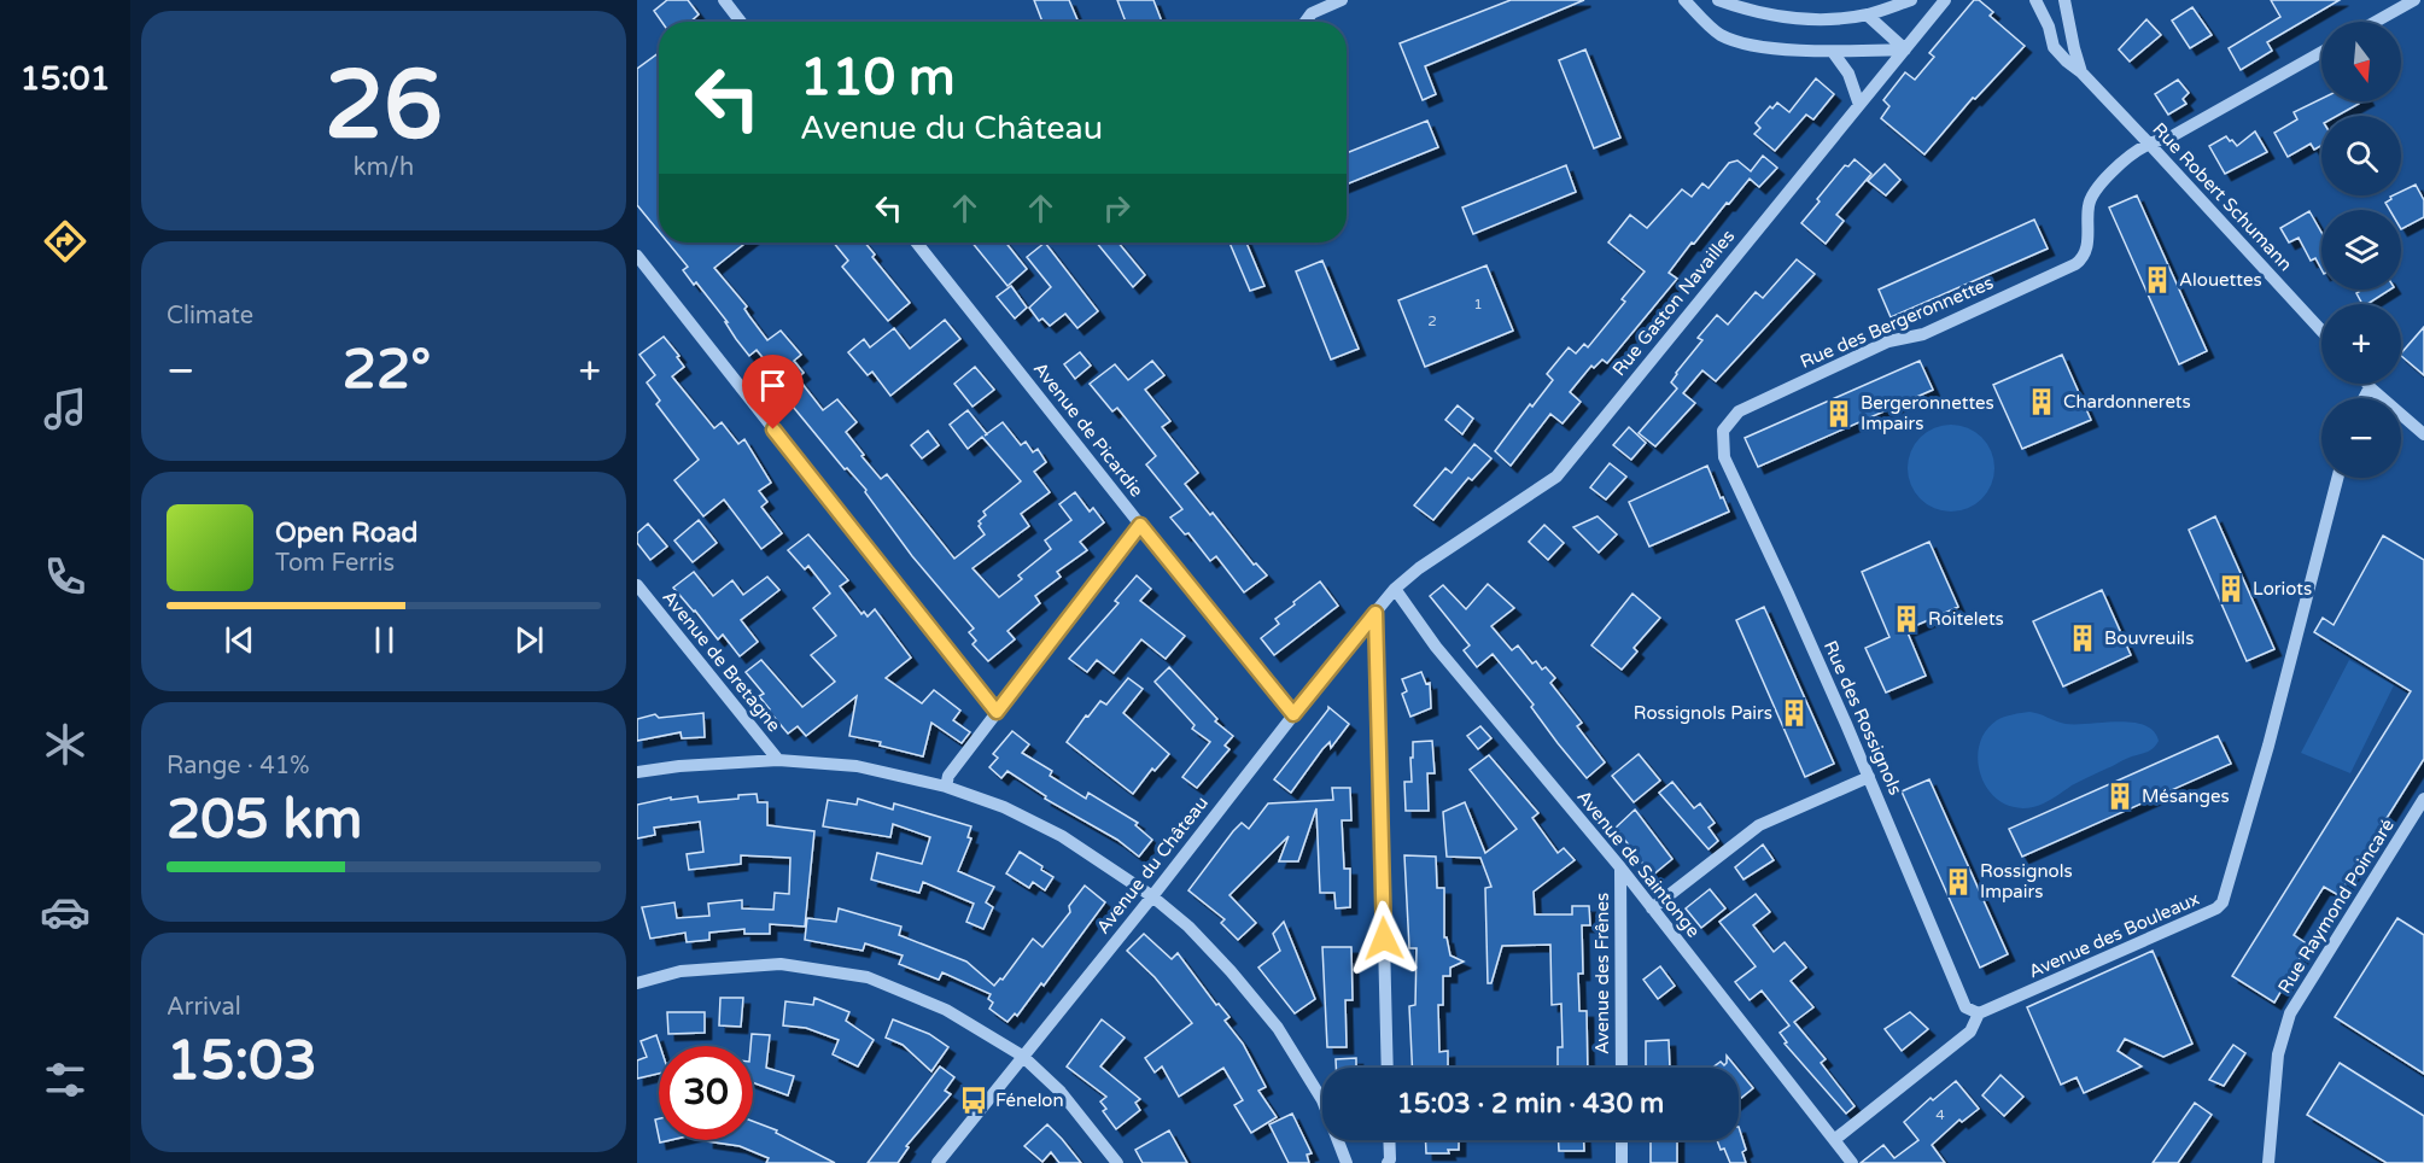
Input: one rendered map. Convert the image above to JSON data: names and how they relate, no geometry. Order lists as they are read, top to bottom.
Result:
{
  "streets": {
    "street": [
      "Rue Robert Schumann",
      "Rue Gaston Navailles",
      "Rue des Bergeronnettes",
      "Avenue de Picardie",
      "Avenue de Bretagne",
      "Rue des Rossignols",
      "Avenue de Saintonge",
      "Avenue du Château",
      "Rue Raymond Poincaré",
      "Avenue des Bouleaux",
      "Avenue des Frênes"
    ]
  },
  "crossings": [
    ["Rue Robert Schumann", "Rue des Bergeronnettes"],
    ["Rue Gaston Navailles", "Avenue de Saintonge"],
    ["Rue Gaston Navailles", "Avenue du Château"],
    ["Rue des Bergeronnettes", "Rue des Rossignols"],
    ["Avenue de Picardie", "Avenue du Château"],
    ["Rue des Rossignols", "Avenue des Bouleaux"],
    ["Avenue de Saintonge", "Avenue du Château"],
    ["Avenue de Saintonge", "Avenue des Bouleaux"],
    ["Avenue de Saintonge", "Avenue des Frênes"]
  ],
  "places": {
    "building": [
      "Alouettes",
      "Chardonnerets",
      "Bergeronnettes Impairs",
      "Loriots",
      "Roitelets",
      "Bouvreuils",
      "Rossignols Pairs",
      "Mésanges",
      "Rossignols Impairs"
    ],
    "bus stop": ["Fénelon"]
  },
  "house_numbers": ["1", "2", "4"],
  "north": "bottom",
  "page": {
    "tabs": "15:01",
    "tile": [
      ["26", "km/h"],
      "Climate",
      ["Range · 41%", "205 km"],
      ["Arrival", "15:03"]
    ],
    "map_buttons": ["+", "−"],
    "turn": ["110 m", "Avenue du Château"],
    "heat": ["−", "22°", "+"],
    "song": ["Open Road", "Tom Ferris"],
    "limit": "30",
    "trip": "15:03 · 2 min · 430 m"
  }
}
